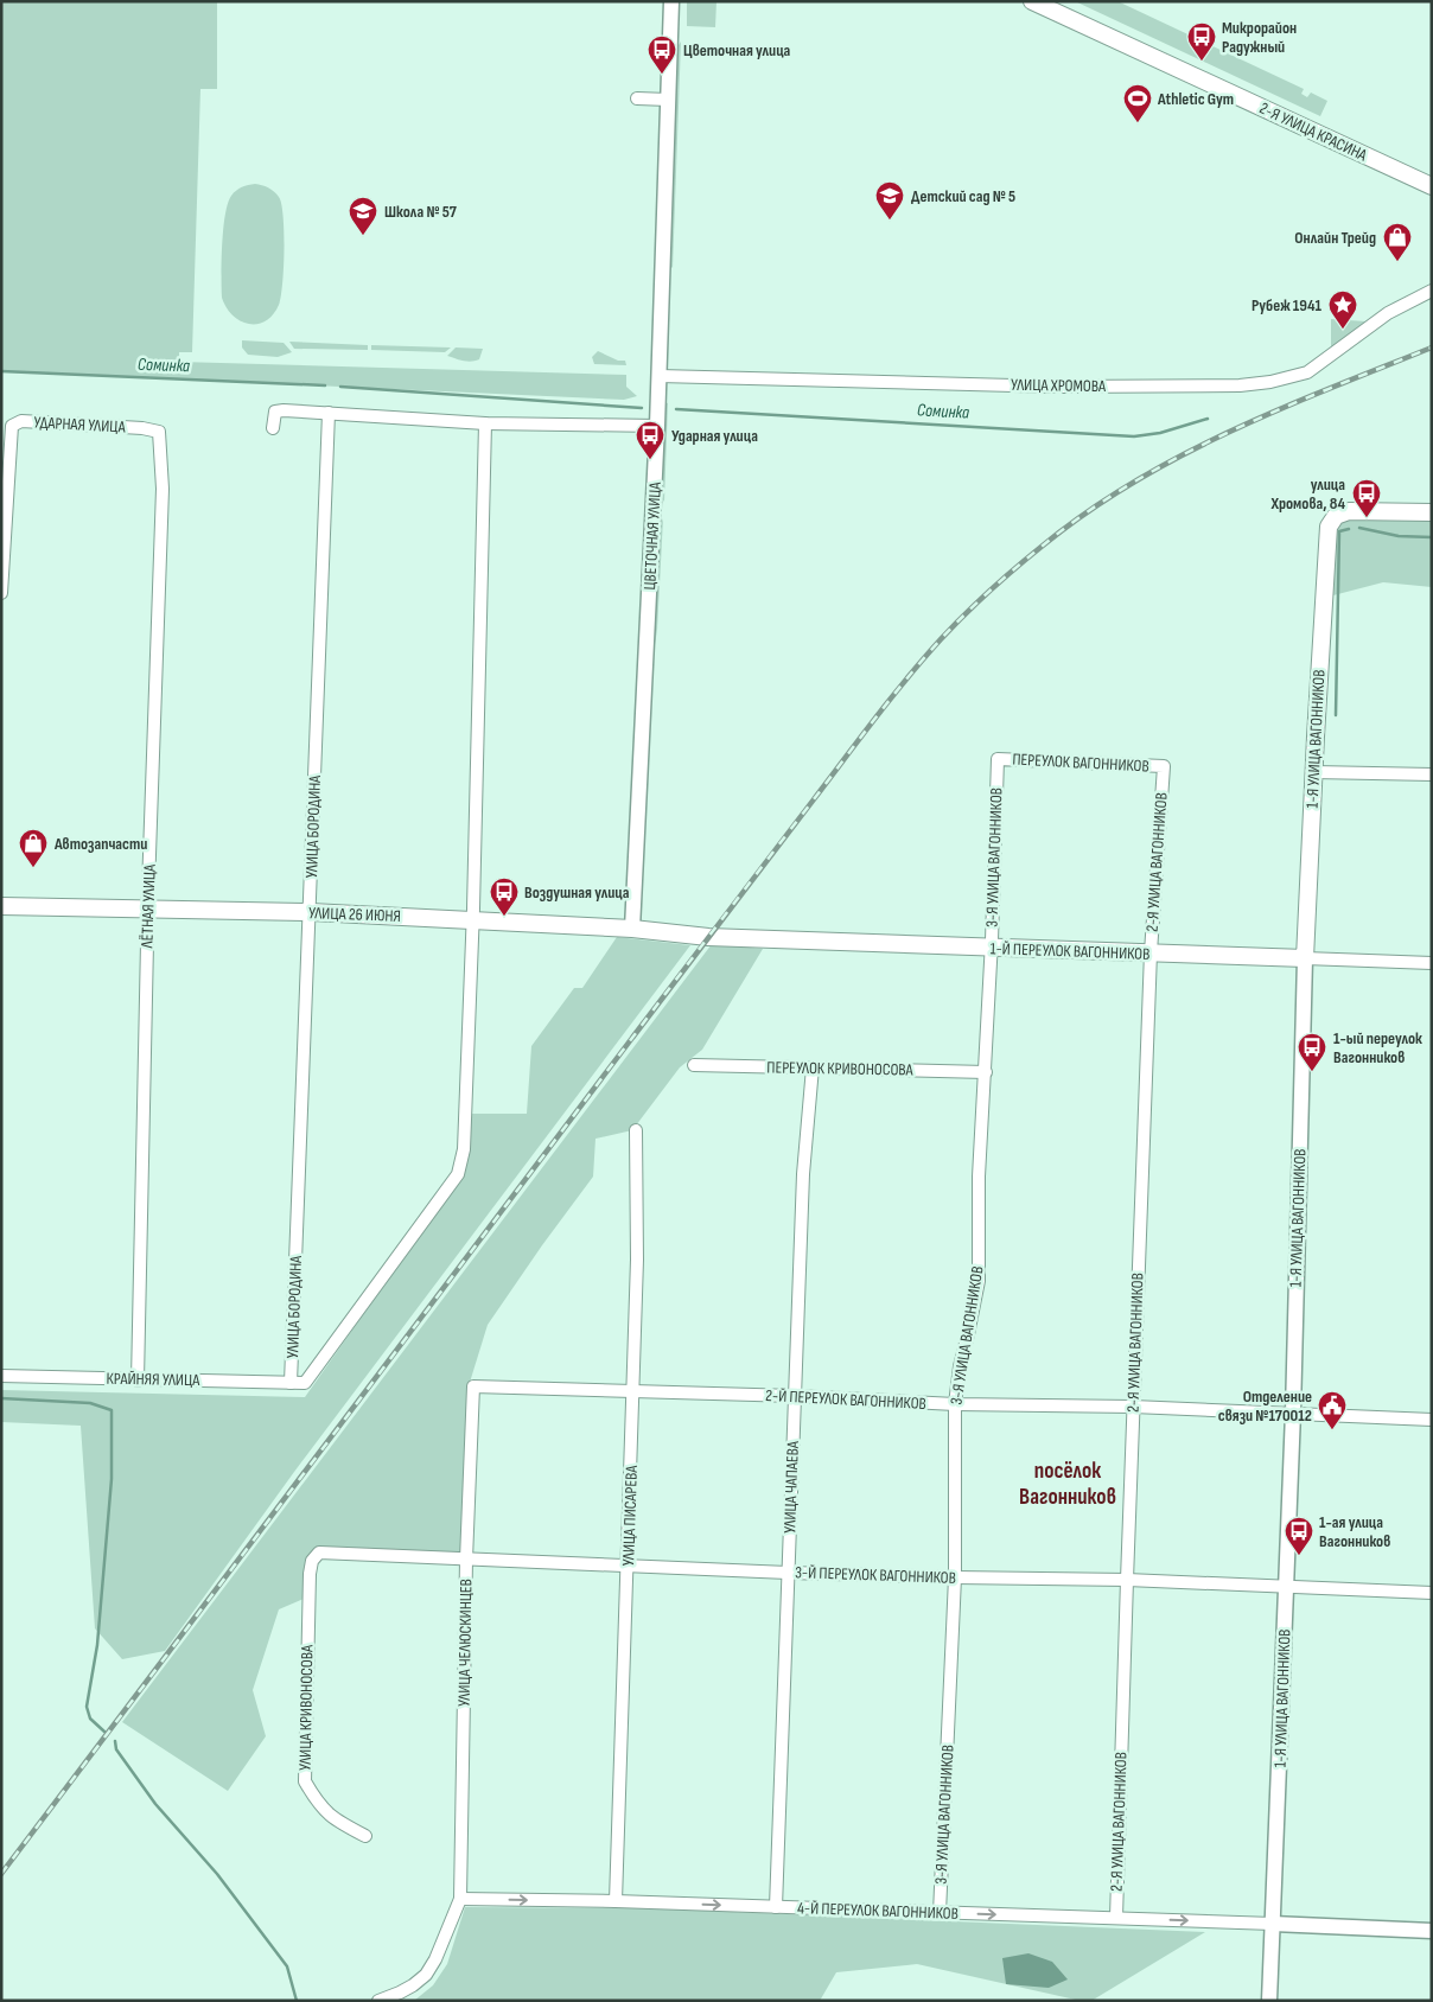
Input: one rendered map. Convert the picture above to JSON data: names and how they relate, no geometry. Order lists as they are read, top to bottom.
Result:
{
  "streets": {
    "main road": [
      "2-Я УЛИЦА КРАСИНА",
      "1-Я УЛИЦА ВАГОННИКОВ",
      "УЛИЦА 26 ИЮНЯ",
      "1-Й ПЕРЕУЛОК ВАГОННИКОВ"
    ],
    "street": [
      "УЛИЦА ХРОМОВА",
      "УДАРНАЯ УЛИЦА",
      "ЦВЕТОЧНАЯ УЛИЦА",
      "ПЕРЕУЛОК ВАГОННИКОВ",
      "УЛИЦА БОРОДИНА",
      "3-Я УЛИЦА ВАГОННИКОВ",
      "2-Я УЛИЦА ВАГОННИКОВ",
      "ЛЁТНАЯ УЛИЦА",
      "ПЕРЕУЛОК КРИВОНОСОВА",
      "КРАЙНЯЯ УЛИЦА",
      "2-Й ПЕРЕУЛОК ВАГОННИКОВ",
      "УЛИЦА ЧАПАЕВА",
      "УЛИЦА ПИСАРЕВА",
      "3-Й ПЕРЕУЛОК ВАГОННИКОВ",
      "УЛИЦА ЧЕЛЮСКИНЦЕВ",
      "УЛИЦА КРИВОНОСОВА",
      "4-Й ПЕРЕУЛОК ВАГОННИКОВ"
    ]
  },
  "crossings": [
    ["УЛИЦА ХРОМОВА", "ЦВЕТОЧНАЯ УЛИЦА"],
    ["УДАРНАЯ УЛИЦА", "ЛЁТНАЯ УЛИЦА"],
    ["ЦВЕТОЧНАЯ УЛИЦА", "УЛИЦА 26 ИЮНЯ"],
    ["1-Я УЛИЦА ВАГОННИКОВ", "1-Й ПЕРЕУЛОК ВАГОННИКОВ"],
    ["1-Я УЛИЦА ВАГОННИКОВ", "2-Й ПЕРЕУЛОК ВАГОННИКОВ"],
    ["1-Я УЛИЦА ВАГОННИКОВ", "3-Й ПЕРЕУЛОК ВАГОННИКОВ"],
    ["1-Я УЛИЦА ВАГОННИКОВ", "4-Й ПЕРЕУЛОК ВАГОННИКОВ"],
    ["ПЕРЕУЛОК ВАГОННИКОВ", "3-Я УЛИЦА ВАГОННИКОВ"],
    ["ПЕРЕУЛОК ВАГОННИКОВ", "2-Я УЛИЦА ВАГОННИКОВ"],
    ["УЛИЦА БОРОДИНА", "УЛИЦА 26 ИЮНЯ"],
    ["УЛИЦА БОРОДИНА", "КРАЙНЯЯ УЛИЦА"],
    ["3-Я УЛИЦА ВАГОННИКОВ", "1-Й ПЕРЕУЛОК ВАГОННИКОВ"],
    ["3-Я УЛИЦА ВАГОННИКОВ", "ПЕРЕУЛОК КРИВОНОСОВА"],
    ["3-Я УЛИЦА ВАГОННИКОВ", "2-Й ПЕРЕУЛОК ВАГОННИКОВ"],
    ["3-Я УЛИЦА ВАГОННИКОВ", "3-Й ПЕРЕУЛОК ВАГОННИКОВ"],
    ["3-Я УЛИЦА ВАГОННИКОВ", "4-Й ПЕРЕУЛОК ВАГОННИКОВ"],
    ["2-Я УЛИЦА ВАГОННИКОВ", "1-Й ПЕРЕУЛОК ВАГОННИКОВ"],
    ["2-Я УЛИЦА ВАГОННИКОВ", "2-Й ПЕРЕУЛОК ВАГОННИКОВ"],
    ["2-Я УЛИЦА ВАГОННИКОВ", "3-Й ПЕРЕУЛОК ВАГОННИКОВ"],
    ["2-Я УЛИЦА ВАГОННИКОВ", "4-Й ПЕРЕУЛОК ВАГОННИКОВ"],
    ["ЛЁТНАЯ УЛИЦА", "УЛИЦА 26 ИЮНЯ"],
    ["ЛЁТНАЯ УЛИЦА", "КРАЙНЯЯ УЛИЦА"],
    ["УЛИЦА 26 ИЮНЯ", "1-Й ПЕРЕУЛОК ВАГОННИКОВ"],
    ["УЛИЦА 26 ИЮНЯ", "КРАЙНЯЯ УЛИЦА"],
    ["ПЕРЕУЛОК КРИВОНОСОВА", "УЛИЦА ЧАПАЕВА"],
    ["2-Й ПЕРЕУЛОК ВАГОННИКОВ", "УЛИЦА ЧАПАЕВА"],
    ["2-Й ПЕРЕУЛОК ВАГОННИКОВ", "УЛИЦА ПИСАРЕВА"],
    ["2-Й ПЕРЕУЛОК ВАГОННИКОВ", "УЛИЦА ЧЕЛЮСКИНЦЕВ"],
    ["УЛИЦА ЧАПАЕВА", "3-Й ПЕРЕУЛОК ВАГОННИКОВ"],
    ["УЛИЦА ЧАПАЕВА", "4-Й ПЕРЕУЛОК ВАГОННИКОВ"],
    ["УЛИЦА ПИСАРЕВА", "3-Й ПЕРЕУЛОК ВАГОННИКОВ"],
    ["УЛИЦА ПИСАРЕВА", "4-Й ПЕРЕУЛОК ВАГОННИКОВ"],
    ["3-Й ПЕРЕУЛОК ВАГОННИКОВ", "УЛИЦА ЧЕЛЮСКИНЦЕВ"],
    ["3-Й ПЕРЕУЛОК ВАГОННИКОВ", "УЛИЦА КРИВОНОСОВА"],
    ["УЛИЦА ЧЕЛЮСКИНЦЕВ", "4-Й ПЕРЕУЛОК ВАГОННИКОВ"]
  ],
  "one_way": ["4-Й ПЕРЕУЛОК ВАГОННИКОВ"],
  "districts": ["посёлок Вагонников"],
  "water": ["Соминка"],
  "places": {
    "bus stop": [
      "Микрорайон Радужный",
      "Цветочная улица",
      "Ударная улица",
      "улица Хромова, 84",
      "Воздушная улица",
      "1-ый переулок Вагонников",
      "1-ая улица Вагонников"
    ],
    "sports": ["Athletic Gym"],
    "school or university": ["Детский сад № 5", "Школа № 57"],
    "shop": ["Онлайн Трейд", "Автозапчасти"],
    "place": ["Рубеж 1941"],
    "public building": ["Отделение связи №170012"]
  }
}
